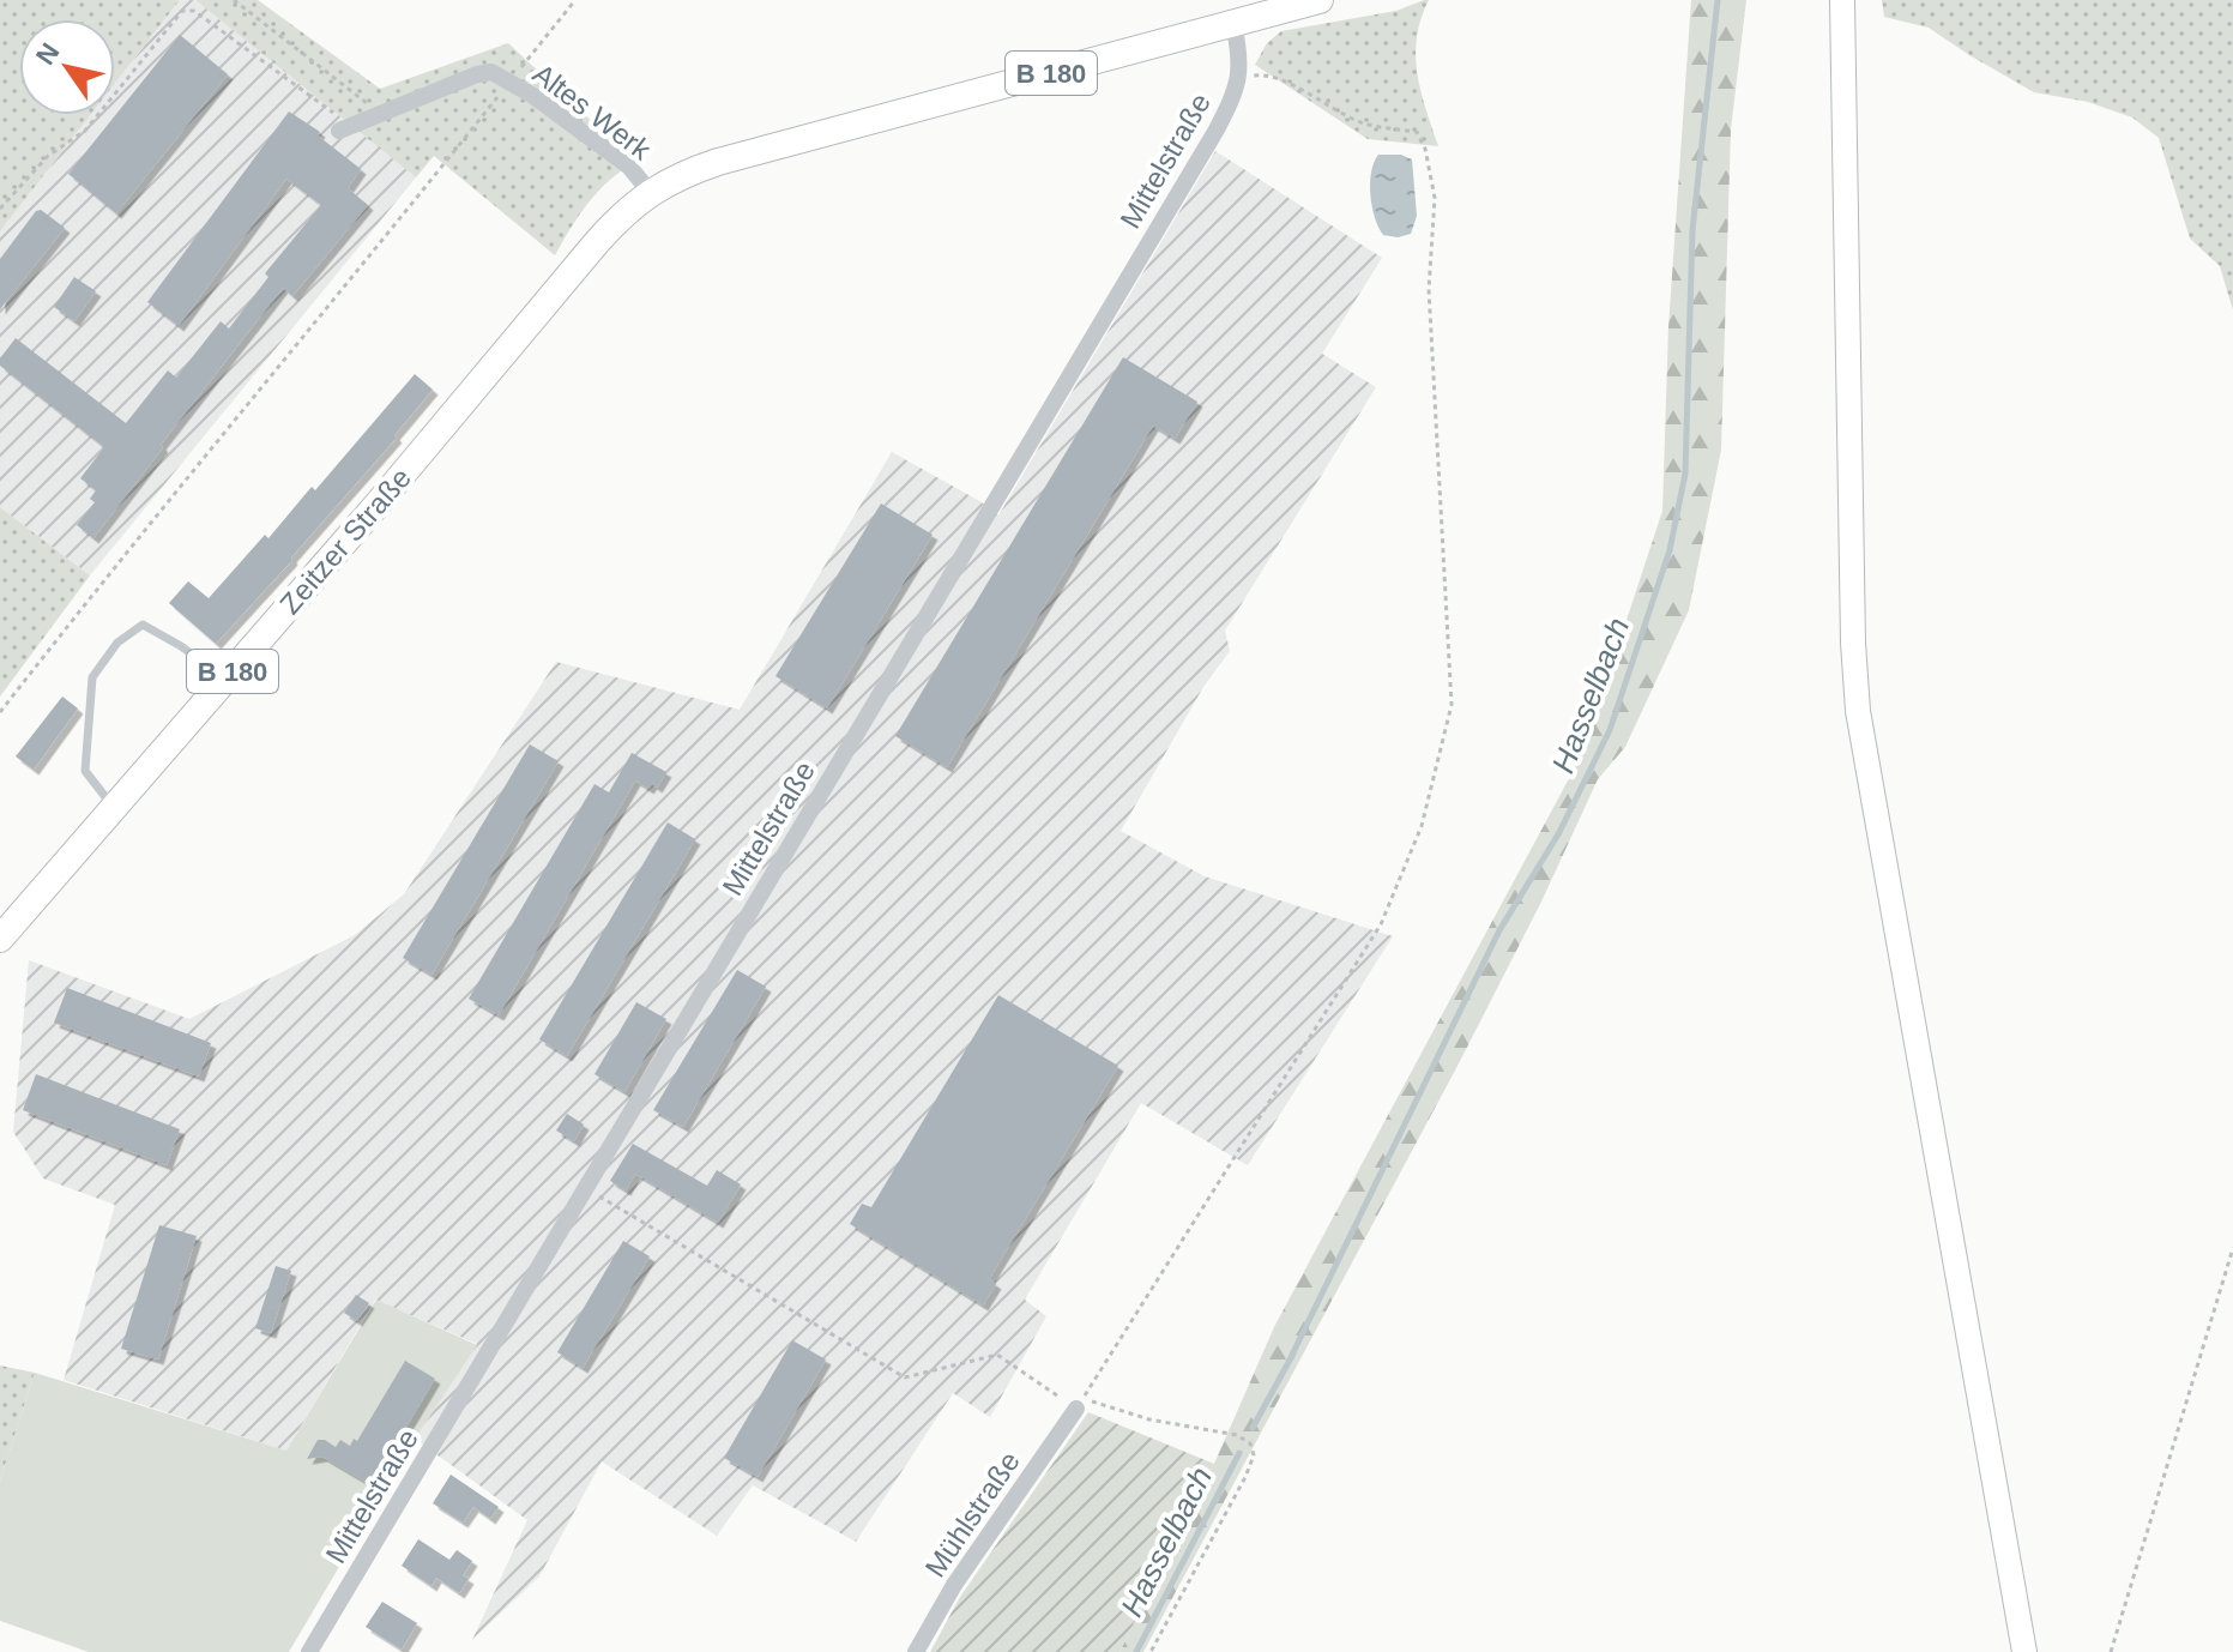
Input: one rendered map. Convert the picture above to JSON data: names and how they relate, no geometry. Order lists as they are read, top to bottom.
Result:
{
  "streets": {
    "main road": ["B 180", "Zeitzer Straße"],
    "street": ["Altes Werk", "Mittelstraße", "Mühlstraße"]
  },
  "crossings": [
    ["B 180", "Altes Werk"],
    ["B 180", "Mittelstraße"],
    ["B 180", "Zeitzer Straße"],
    ["Altes Werk", "Zeitzer Straße"]
  ],
  "water": ["Hasselbach"],
  "north": "top left"
}
